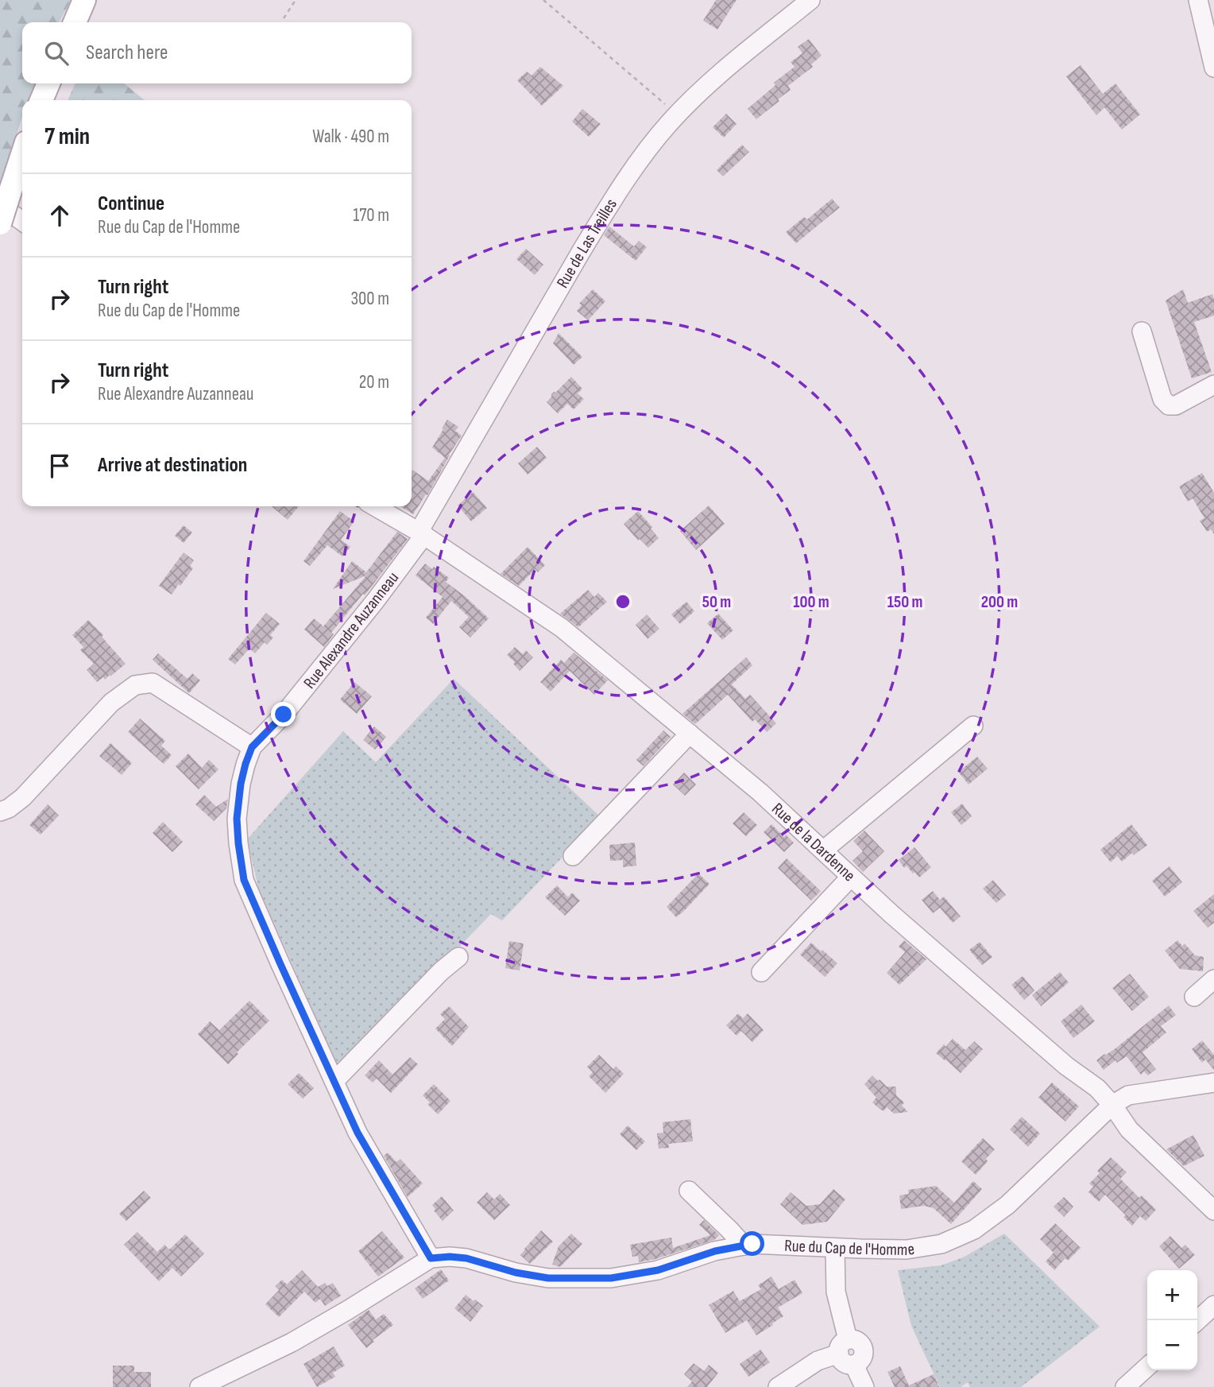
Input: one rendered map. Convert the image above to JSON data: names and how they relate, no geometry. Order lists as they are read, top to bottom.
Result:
{
  "streets": {
    "street": [
      "Rue de Las Treilles",
      "Rue Alexandre Auzanneau",
      "Rue de la Dardenne",
      "Rue du Cap de l'Homme"
    ]
  },
  "crossings": [
    ["Rue de Las Treilles", "Rue Alexandre Auzanneau"],
    ["Rue de Las Treilles", "Rue de la Dardenne"],
    ["Rue Alexandre Auzanneau", "Rue de la Dardenne"],
    ["Rue de la Dardenne", "Rue du Cap de l'Homme"]
  ],
  "page": {
    "search": "Search here",
    "heading": ["7 min", "Walk · 490 m"],
    "list": [
      ["Continue", "Rue du Cap de l'Homme", "170 m"],
      ["Turn right", "Rue du Cap de l'Homme", "300 m"],
      ["Turn right", "Rue Alexandre Auzanneau", "20 m"],
      "Arrive at destination"
    ],
    "map_buttons": ["+", "−"]
  },
  "rings": [
    "50 m",
    "100 m",
    "150 m",
    "200 m"
  ]
}
